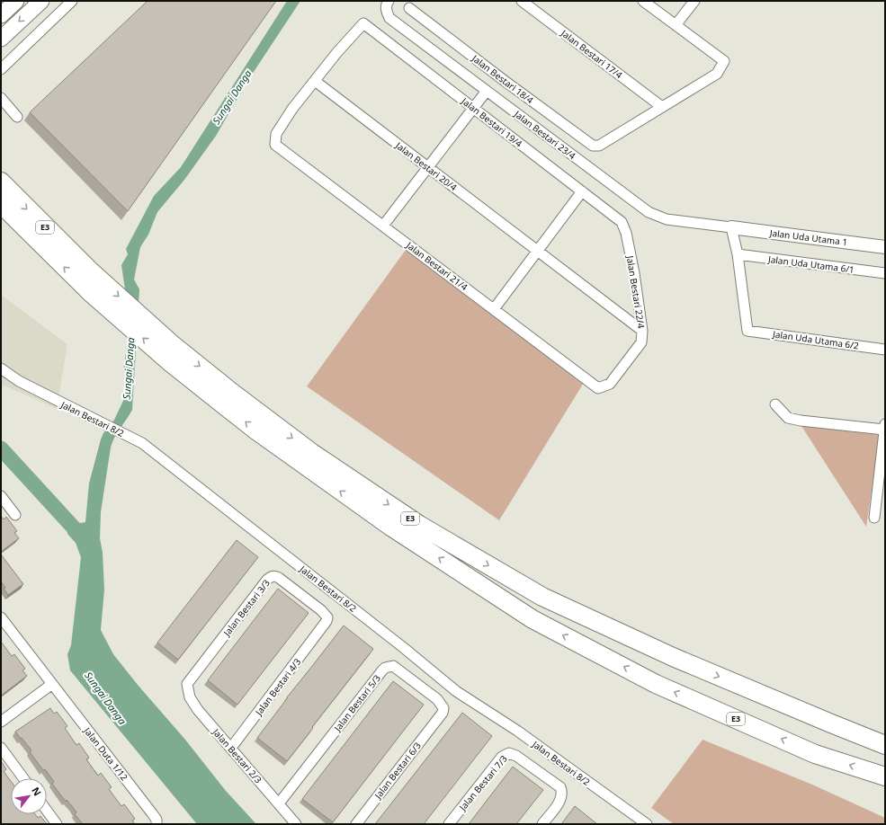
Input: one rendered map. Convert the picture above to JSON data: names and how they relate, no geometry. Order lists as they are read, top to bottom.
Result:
{
  "streets": {
    "highway": ["E3"],
    "street": [
      "Jalan Bestari 17/4",
      "Jalan Bestari 18/4",
      "Jalan Bestari 19/4",
      "Jalan Bestari 23/4",
      "Jalan Bestari 20/4",
      "Jalan Uda Utama 1",
      "Jalan Uda Utama 6/1",
      "Jalan Bestari 21/4",
      "Jalan Bestari 22/4",
      "Jalan Uda Utama 6/2",
      "Jalan Bestari 8/2",
      "Jalan Bestari 3/3",
      "Jalan Bestari 4/3",
      "Jalan Bestari 5/3",
      "Jalan Duta 1/12",
      "Jalan Bestari 2/3",
      "Jalan Bestari 6/3",
      "Jalan Bestari 7/3"
    ]
  },
  "crossings": [
    ["Jalan Bestari 17/4", "Jalan Bestari 18/4"],
    ["Jalan Bestari 19/4", "Jalan Bestari 20/4"],
    ["Jalan Bestari 19/4", "Jalan Bestari 21/4"],
    ["Jalan Bestari 19/4", "Jalan Bestari 22/4"],
    ["Jalan Bestari 23/4", "Jalan Uda Utama 1"],
    ["Jalan Bestari 20/4", "Jalan Bestari 21/4"],
    ["Jalan Bestari 20/4", "Jalan Bestari 22/4"],
    ["Jalan Uda Utama 6/1", "Jalan Uda Utama 6/2"],
    ["Jalan Bestari 21/4", "Jalan Bestari 22/4"],
    ["Jalan Bestari 3/3", "Jalan Bestari 4/3"],
    ["Jalan Bestari 3/3", "Jalan Bestari 2/3"],
    ["Jalan Bestari 4/3", "Jalan Bestari 2/3"],
    ["Jalan Bestari 5/3", "Jalan Bestari 2/3"],
    ["Jalan Bestari 5/3", "Jalan Bestari 6/3"]
  ],
  "water": ["Sungai Danga"],
  "north": "top right"
}
